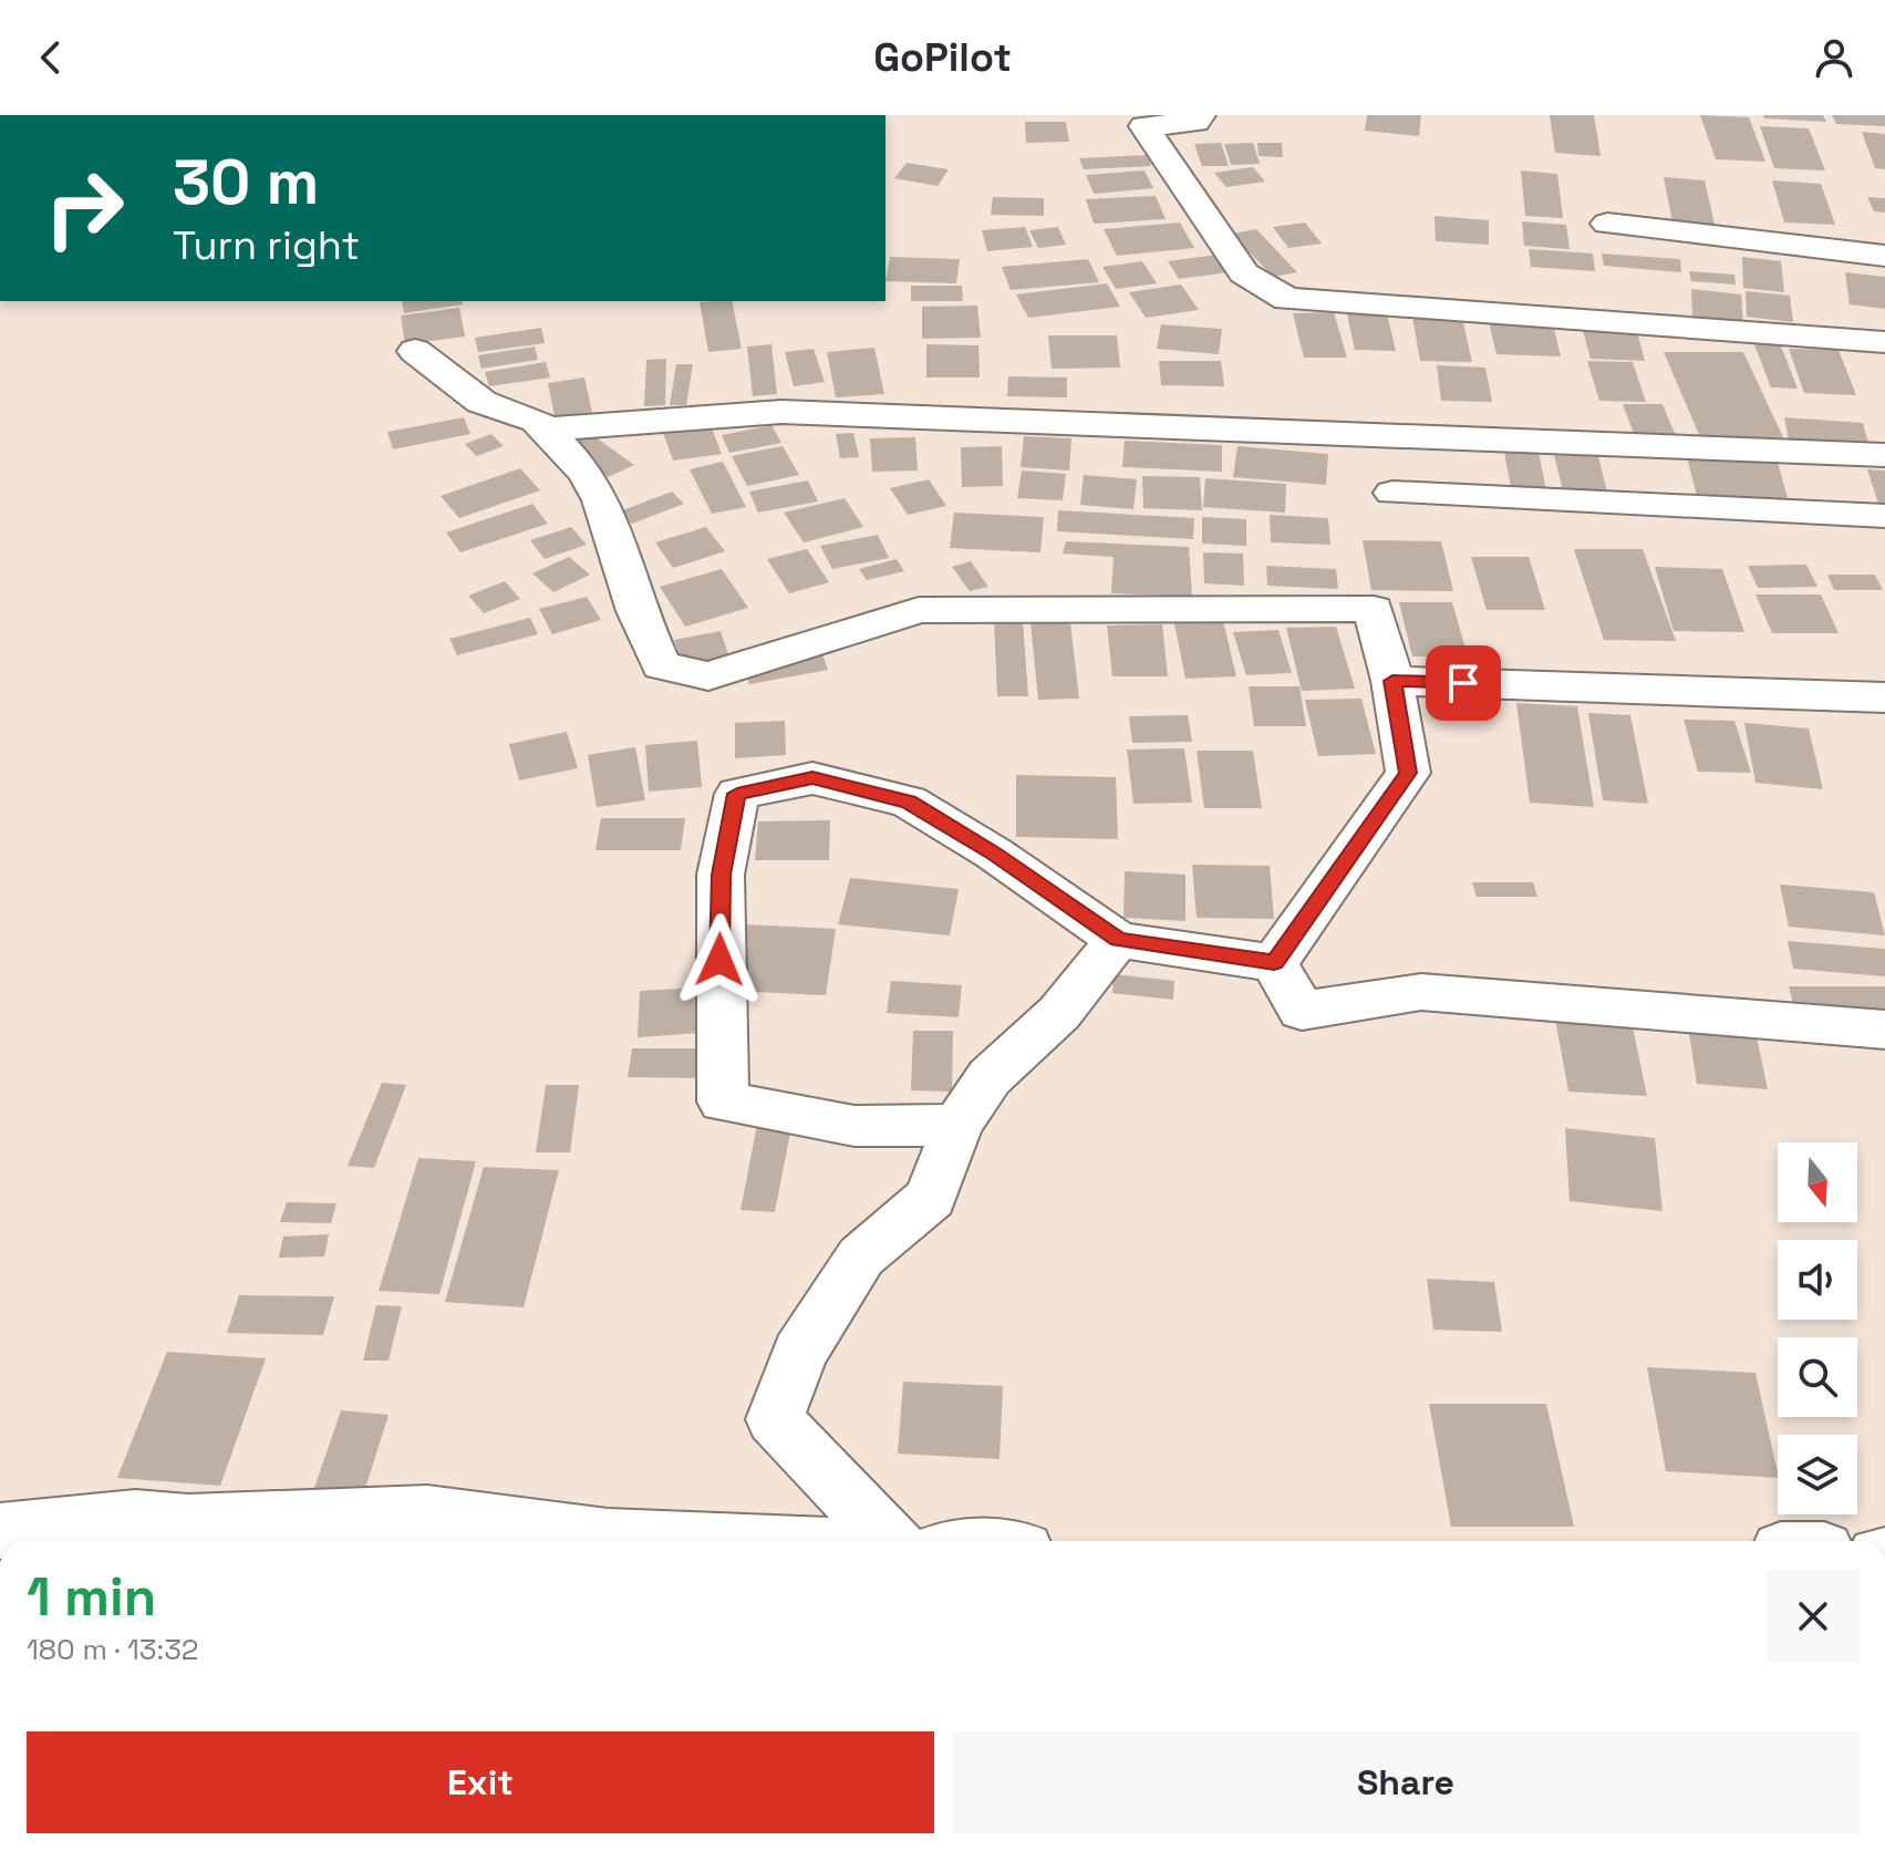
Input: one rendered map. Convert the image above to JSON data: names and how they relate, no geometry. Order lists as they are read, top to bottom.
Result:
{
  "north": "bottom",
  "page": {
    "header": "GoPilot",
    "turn": ["30 m", "Turn right"],
    "heading": ["1 min", "180 m · 13:32"],
    "buttons": ["Exit", "Share"]
  }
}
